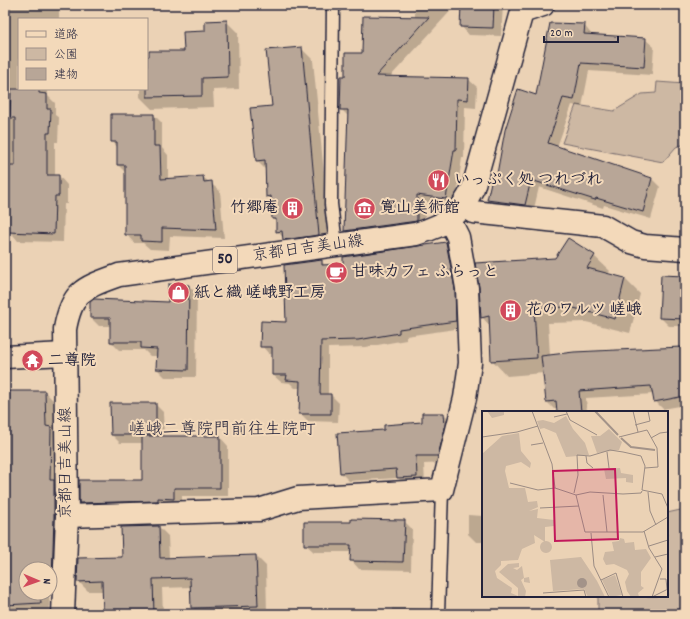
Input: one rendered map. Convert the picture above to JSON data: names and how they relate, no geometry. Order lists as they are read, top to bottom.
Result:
{
  "streets": {
    "main road": ["京都日吉美山線", "50"]
  },
  "districts": ["嵯峨二尊院門前往生院町"],
  "places": {
    "restaurant": ["いっぷく処 つれづれ"],
    "building": ["竹郷庵", "花のワルツ 嵯峨"],
    "museum": ["寛山美術館"],
    "cafe": ["甘味カフェ ふらっと"],
    "shop": ["紙と織 嵯峨野工房"],
    "temple": ["二尊院"]
  },
  "legend": ["道路", "公園", "建物"],
  "scale_bar": "20 m",
  "north": "right"
}
